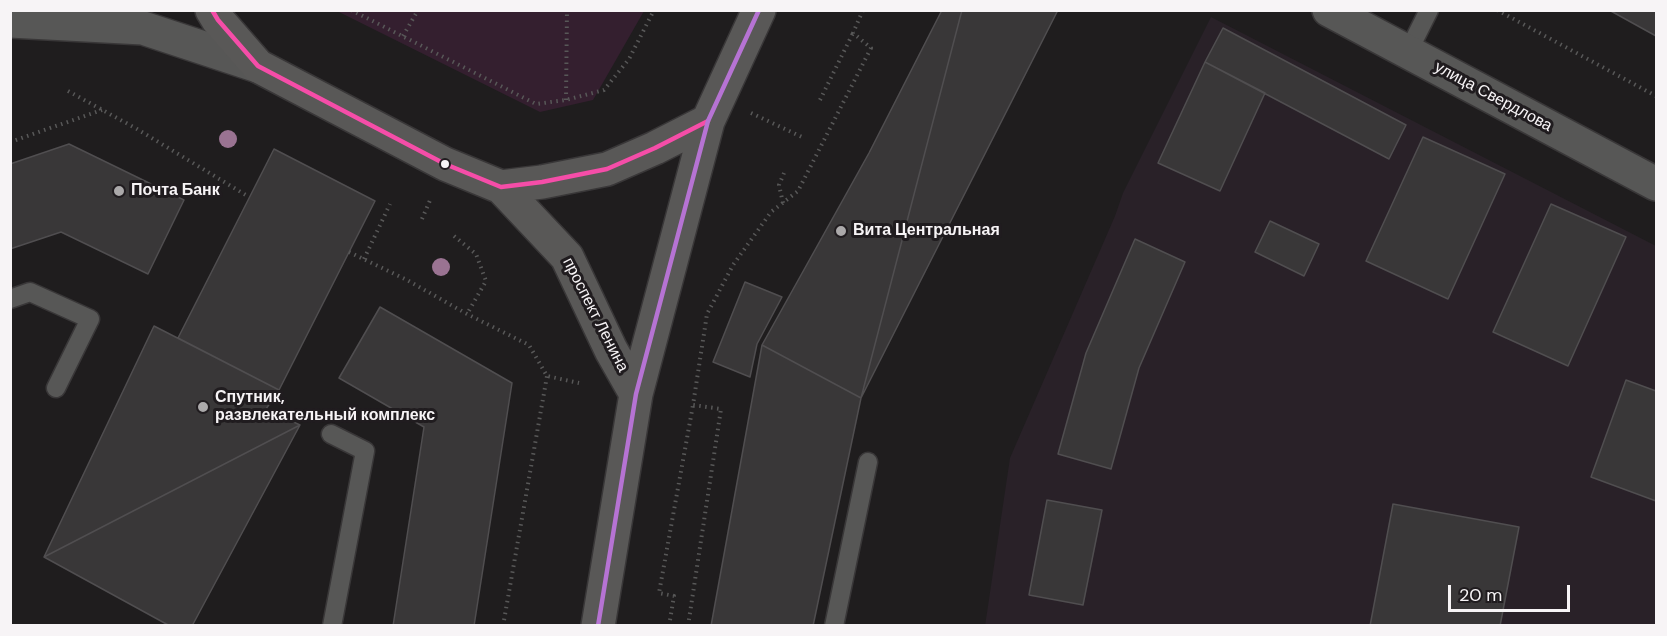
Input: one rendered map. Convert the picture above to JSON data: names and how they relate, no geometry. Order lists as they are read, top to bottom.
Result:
{
  "streets": {
    "main road": ["проспект Ленина"],
    "street": ["улица Свердлова"]
  },
  "places": ["Почта Банк", "Вита Центральная", "Спутник, развлекательный комплекс"],
  "scale_bar": "20 m"
}
